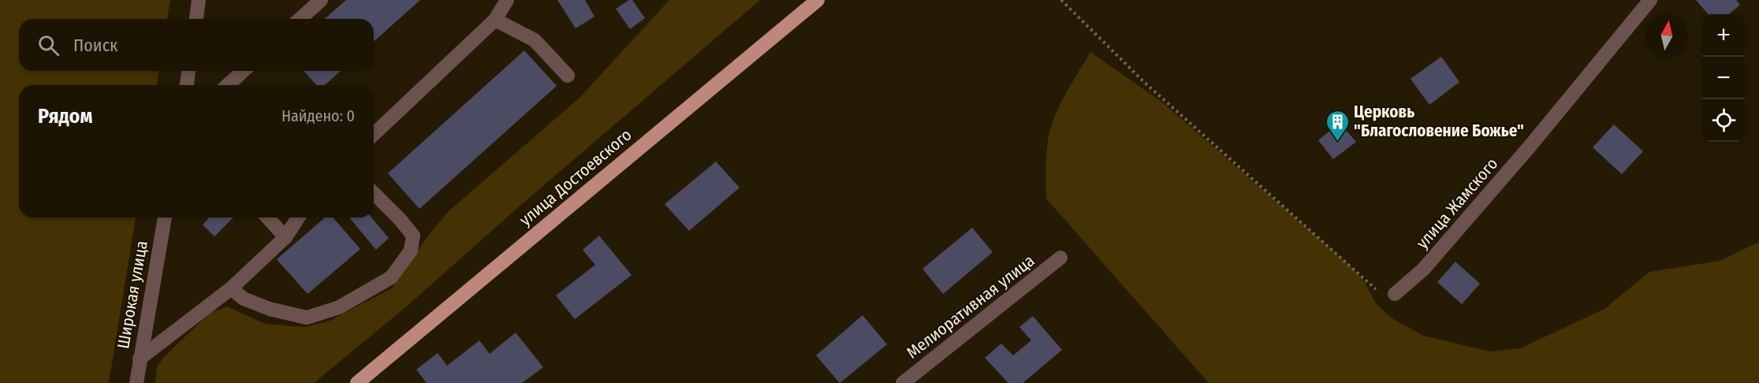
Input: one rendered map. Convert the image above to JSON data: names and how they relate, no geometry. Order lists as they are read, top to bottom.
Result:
{
  "streets": {
    "main road": ["улица Достоевского"],
    "street": ["улица Жамского", "Широкая улица", "Мелиоративная улица"]
  },
  "places": {
    "building": ["Церковь \"Благословение Божье\""]
  },
  "north": "top",
  "page": {
    "map_buttons": ["+", "−"],
    "search": "Поиск",
    "heading": ["Рядом", "Найдено: 0"]
  }
}
